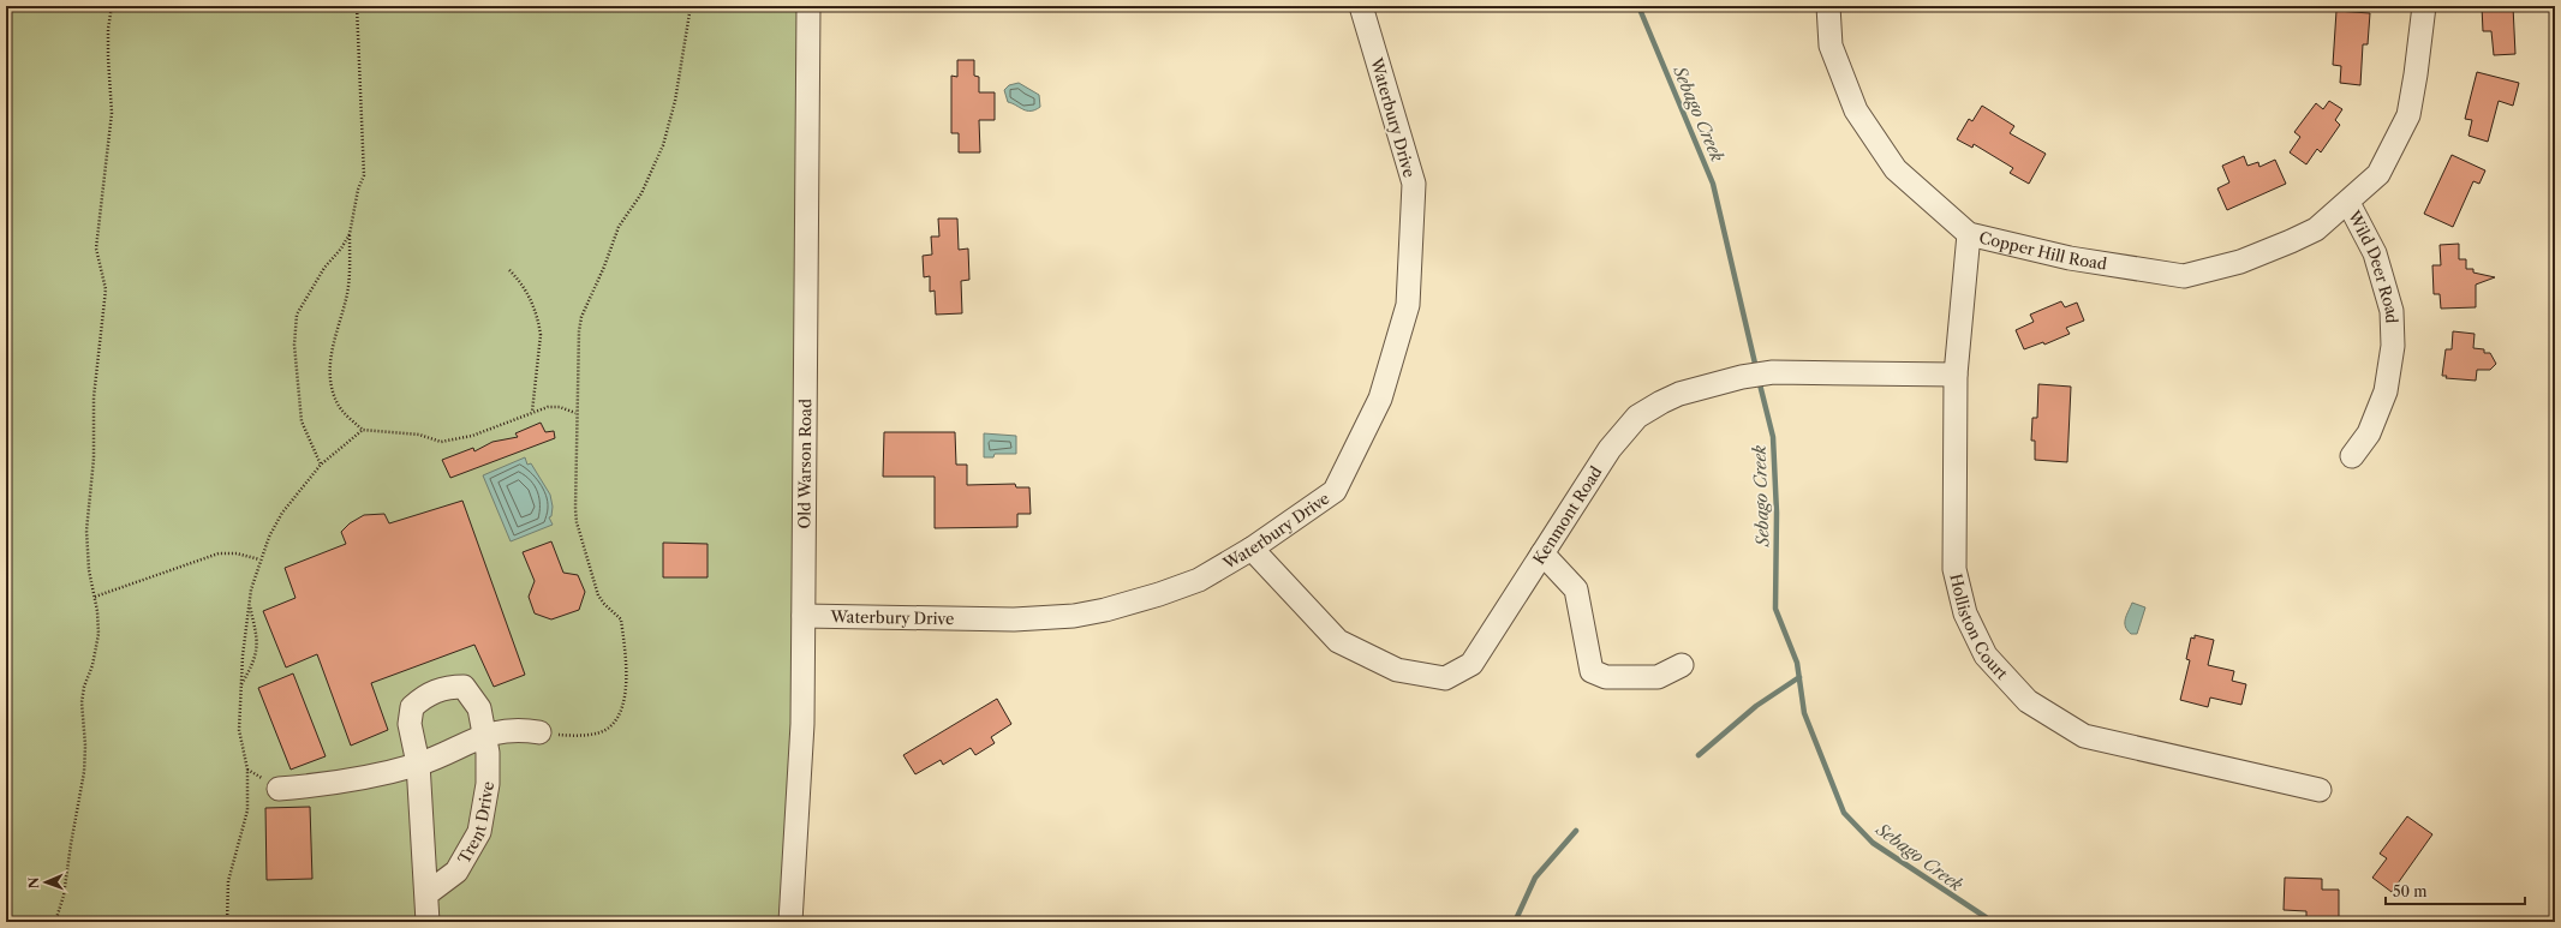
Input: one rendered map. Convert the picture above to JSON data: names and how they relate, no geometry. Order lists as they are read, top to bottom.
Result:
{
  "streets": {
    "street": [
      "Waterbury Drive",
      "Copper Hill Road",
      "Wild Deer Road",
      "Old Warson Road",
      "Kenmont Road",
      "Holliston Court",
      "Trent Drive"
    ]
  },
  "crossings": [
    ["Waterbury Drive", "Old Warson Road"],
    ["Waterbury Drive", "Kenmont Road"],
    ["Copper Hill Road", "Wild Deer Road"],
    ["Copper Hill Road", "Holliston Court"],
    ["Kenmont Road", "Holliston Court"]
  ],
  "water": ["Sebago Creek"],
  "scale_bar": "50 m",
  "north": "left"
}
